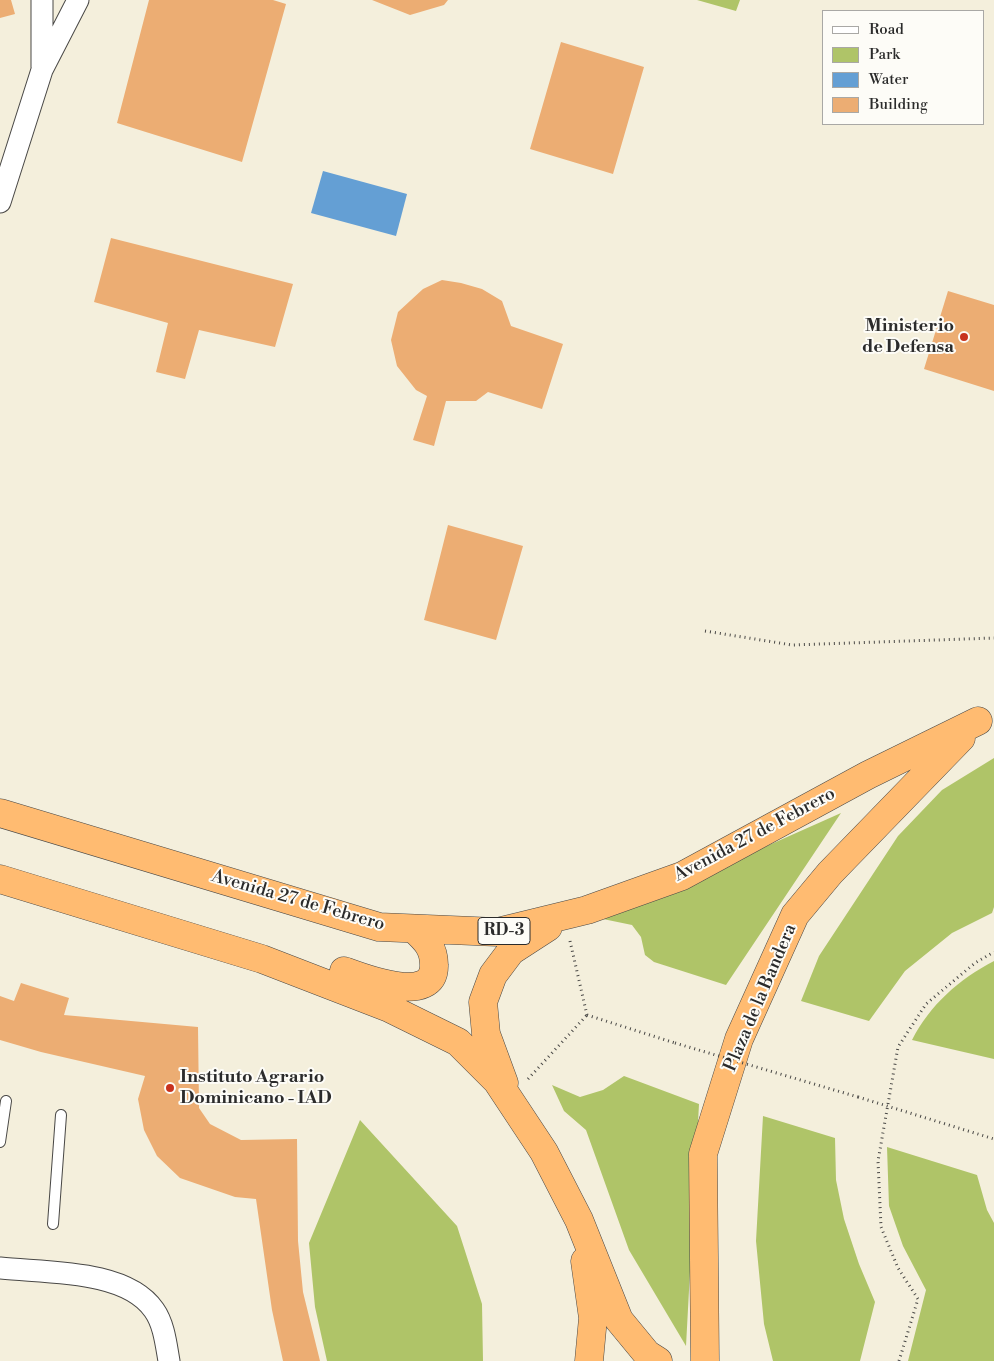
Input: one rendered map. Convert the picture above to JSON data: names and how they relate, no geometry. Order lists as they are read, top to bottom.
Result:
{
  "streets": {
    "highway": ["Avenida 27 de Febrero", "RD-3", "Plaza de la Bandera"]
  },
  "crossings": [
    ["Avenida 27 de Febrero", "Plaza de la Bandera"]
  ],
  "places": ["Ministerio de Defensa", "Instituto Agrario Dominicano - IAD"],
  "legend": [
    "Road",
    "Park",
    "Water",
    "Building"
  ]
}
